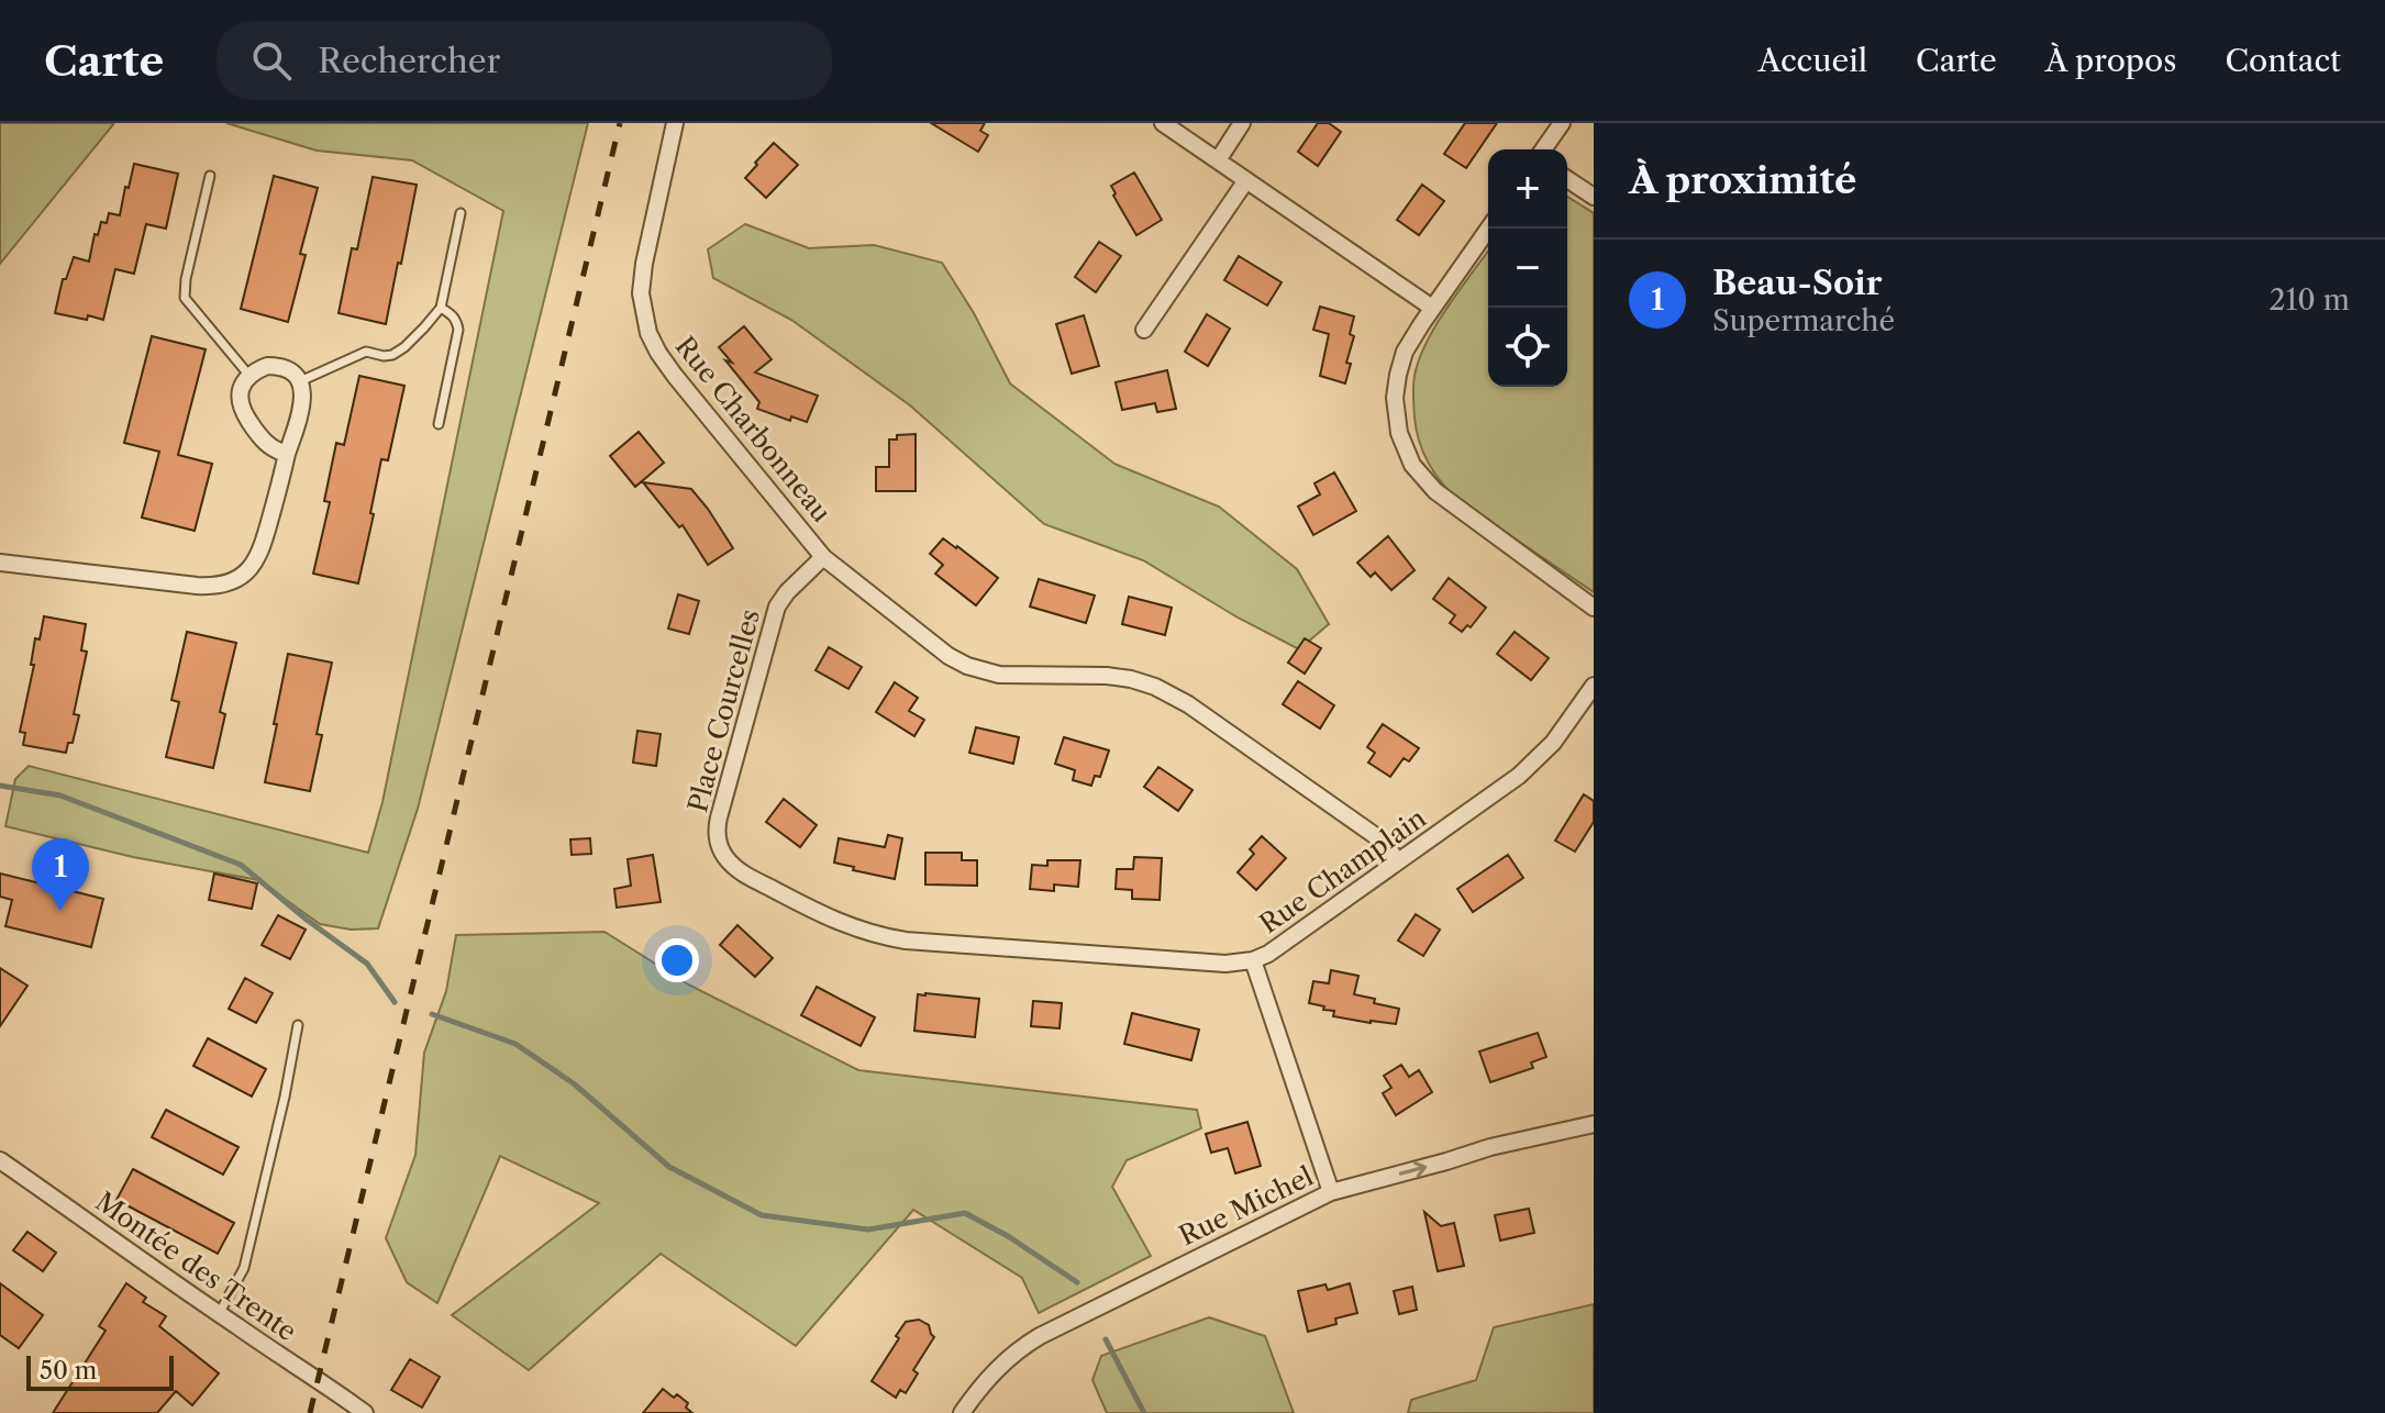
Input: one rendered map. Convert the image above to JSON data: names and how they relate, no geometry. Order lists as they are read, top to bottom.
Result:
{
  "streets": {
    "street": [
      "Rue Charbonneau",
      "Place Courcelles",
      "Rue Champlain",
      "Rue Michel",
      "Montée des Trente"
    ]
  },
  "crossings": [
    ["Rue Charbonneau", "Place Courcelles"],
    ["Place Courcelles", "Rue Champlain"],
    ["Rue Champlain", "Rue Michel"]
  ],
  "one_way": ["Rue Michel"],
  "scale_bar": "50 m",
  "page": {
    "header": "Carte",
    "search": "Rechercher",
    "nav": [
      "Accueil",
      "Carte",
      "À propos",
      "Contact"
    ],
    "heading": "À proximité",
    "map_buttons": ["+", "−"],
    "list": [
      {
        "mark": "1",
        "name": "Beau-Soir",
        "note": "Supermarché",
        "value": "210 m"
      }
    ],
    "pins": "1",
    "scale": "50 m"
  }
}
